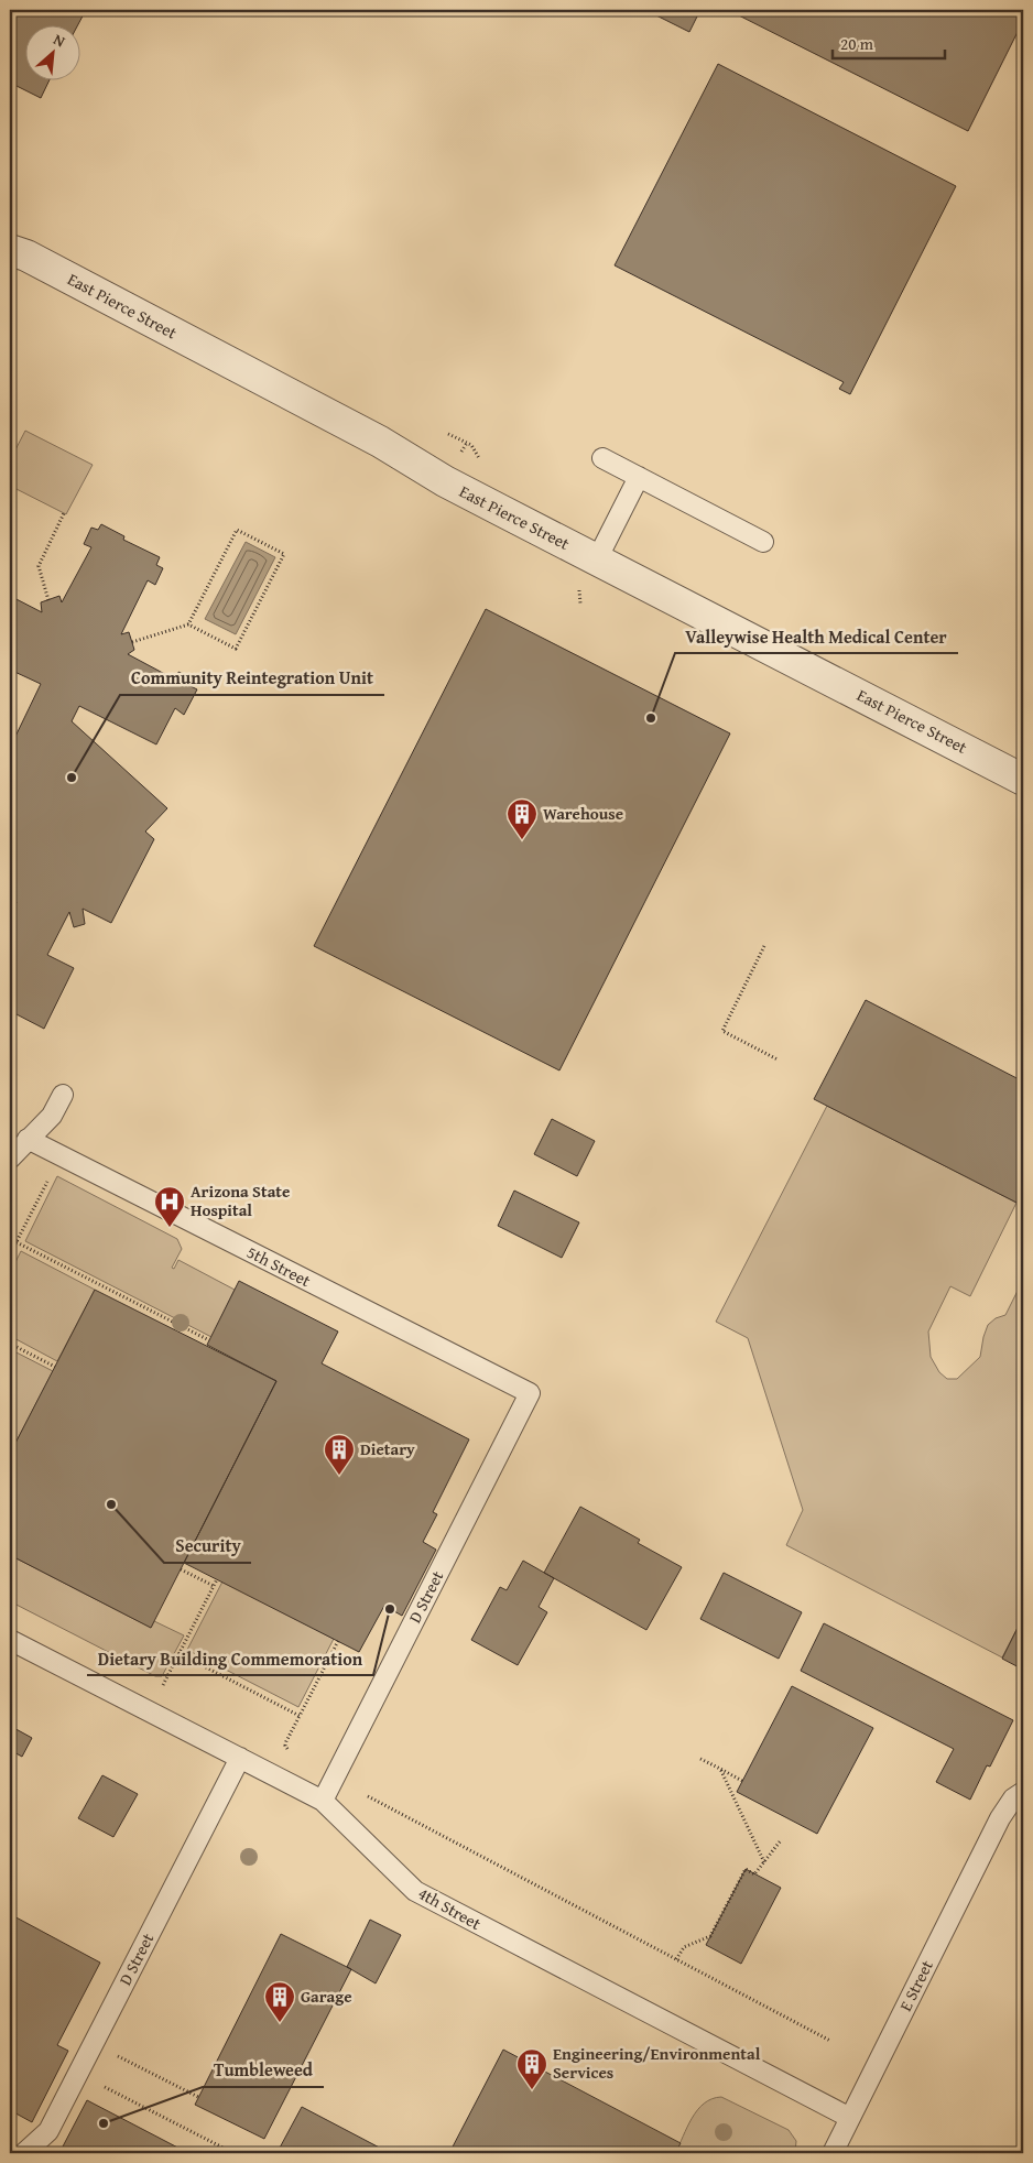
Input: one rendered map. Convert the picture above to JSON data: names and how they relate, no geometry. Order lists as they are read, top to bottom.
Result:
{
  "streets": {
    "street": ["East Pierce Street"],
    "lane": [
      "5th Street",
      "D Street",
      "4th Street",
      "E Street"
    ]
  },
  "crossings": [
    ["5th Street", "D Street"],
    ["D Street", "4th Street"],
    ["4th Street", "E Street"]
  ],
  "places": {
    "other": [
      "Valleywise Health Medical Center",
      "Community Reintegration Unit",
      "Security",
      "Dietary Building Commemoration",
      "Tumbleweed"
    ],
    "building": [
      "Warehouse",
      "Dietary",
      "Garage",
      "Engineering/Environmental Services"
    ],
    "hospital": ["Arizona State Hospital"]
  },
  "scale_bar": "20 m",
  "north": "top right"
}
